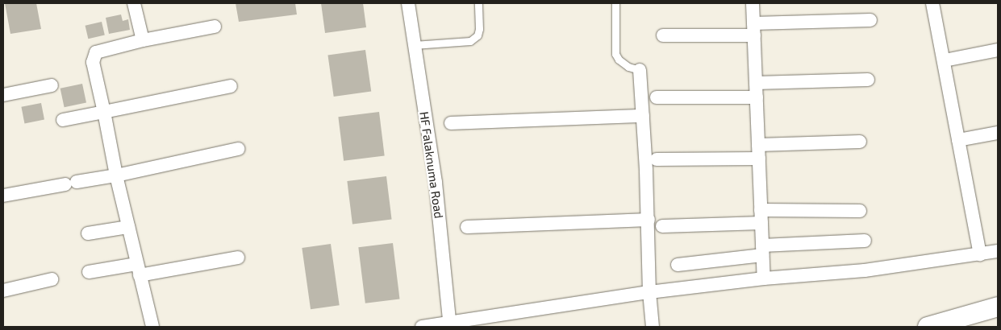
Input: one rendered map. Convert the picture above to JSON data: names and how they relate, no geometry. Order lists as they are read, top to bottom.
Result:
{
  "streets": {
    "street": ["HF Falaknuma Road"]
  }
}
